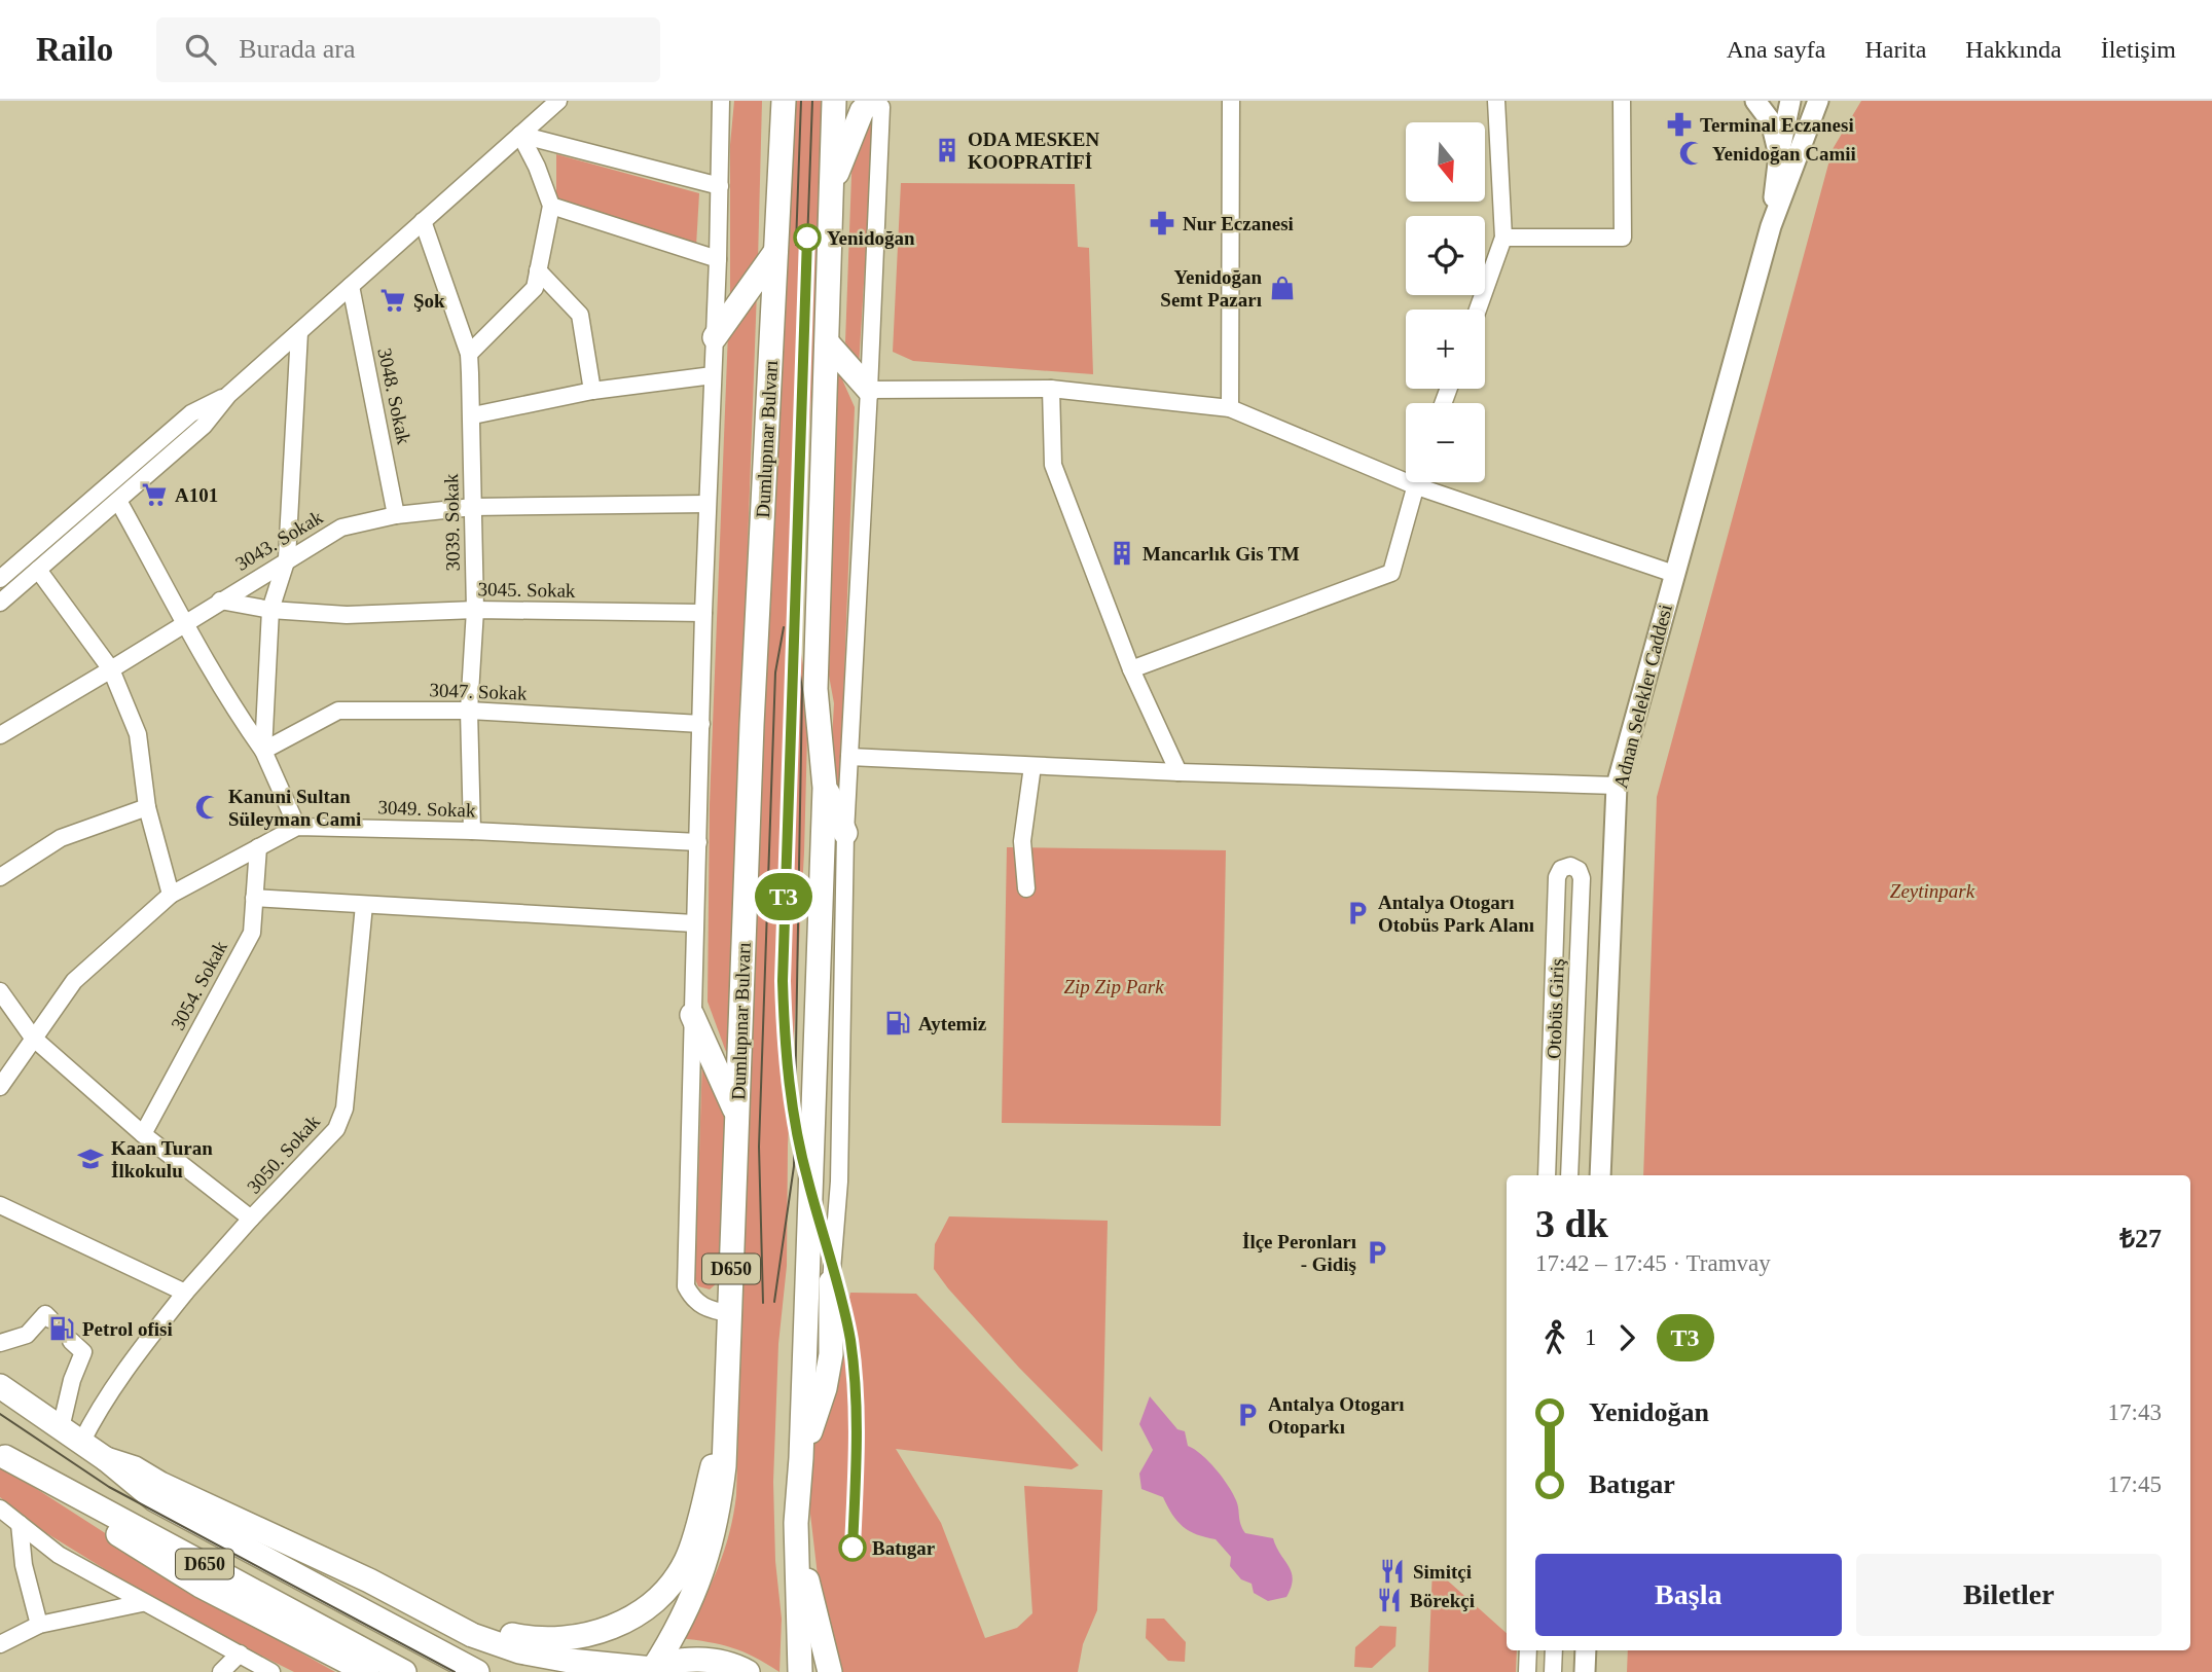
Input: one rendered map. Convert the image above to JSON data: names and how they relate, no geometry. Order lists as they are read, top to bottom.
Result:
{
  "streets": {
    "highway": ["Dumlupınar Bulvarı", "D650"],
    "main road": ["Adnan Selekler Caddesi"],
    "street": [
      "3048. Sokak",
      "3039. Sokak",
      "3043. Sokak",
      "3045. Sokak",
      "3047. Sokak",
      "3049. Sokak",
      "3054. Sokak",
      "Otobüs Giriş",
      "3050. Sokak"
    ]
  },
  "crossings": [
    ["3048. Sokak", "3043. Sokak"],
    ["3039. Sokak", "3043. Sokak"],
    ["3039. Sokak", "3045. Sokak"],
    ["3039. Sokak", "3047. Sokak"],
    ["3039. Sokak", "3049. Sokak"],
    ["3043. Sokak", "3045. Sokak"],
    ["3049. Sokak", "3054. Sokak"],
    ["3049. Sokak", "3050. Sokak"],
    ["3054. Sokak", "3050. Sokak"]
  ],
  "parks": ["Zeytinpark", "Zip Zip Park"],
  "places": {
    "pharmacy": ["Terminal Eczanesi", "Nur Eczanesi"],
    "building": ["ODA MESKEN KOOPRATİFİ", "Mancarlık Gis TM"],
    "mosque": ["Yenidoğan Camii", "Kanuni Sultan Süleyman Cami"],
    "other": ["Yenidoğan", "Batıgar"],
    "shop": ["Yenidoğan Semt Pazarı"],
    "supermarket": ["Şok", "A101"],
    "parking": ["Antalya Otogarı Otobüs Park Alanı", "İlçe Peronları - Gidiş", "Antalya Otogarı Otoparkı"],
    "fuel station": ["Aytemiz", "Petrol ofisi"],
    "school or university": ["Kaan Turan İlkokulu"],
    "restaurant": ["Simitçi", "Börekçi"]
  },
  "lines": ["tram line T3"],
  "north": "bottom",
  "page": {
    "header": "Railo",
    "search": "Burada ara",
    "nav": [
      "Ana sayfa",
      "Harita",
      "Hakkında",
      "İletişim"
    ],
    "on_map": "T3",
    "map_buttons": ["+", "−"],
    "heading": ["3 dk", "17:42 – 17:45 · Tramvay", "₺27"],
    "legs": ["1", "T3"],
    "list": [
      {
        "name": "Yenidoğan",
        "value": "17:43"
      },
      {
        "name": "Batıgar",
        "value": "17:45"
      }
    ],
    "buttons": ["Başla", "Biletler"]
  }
}
